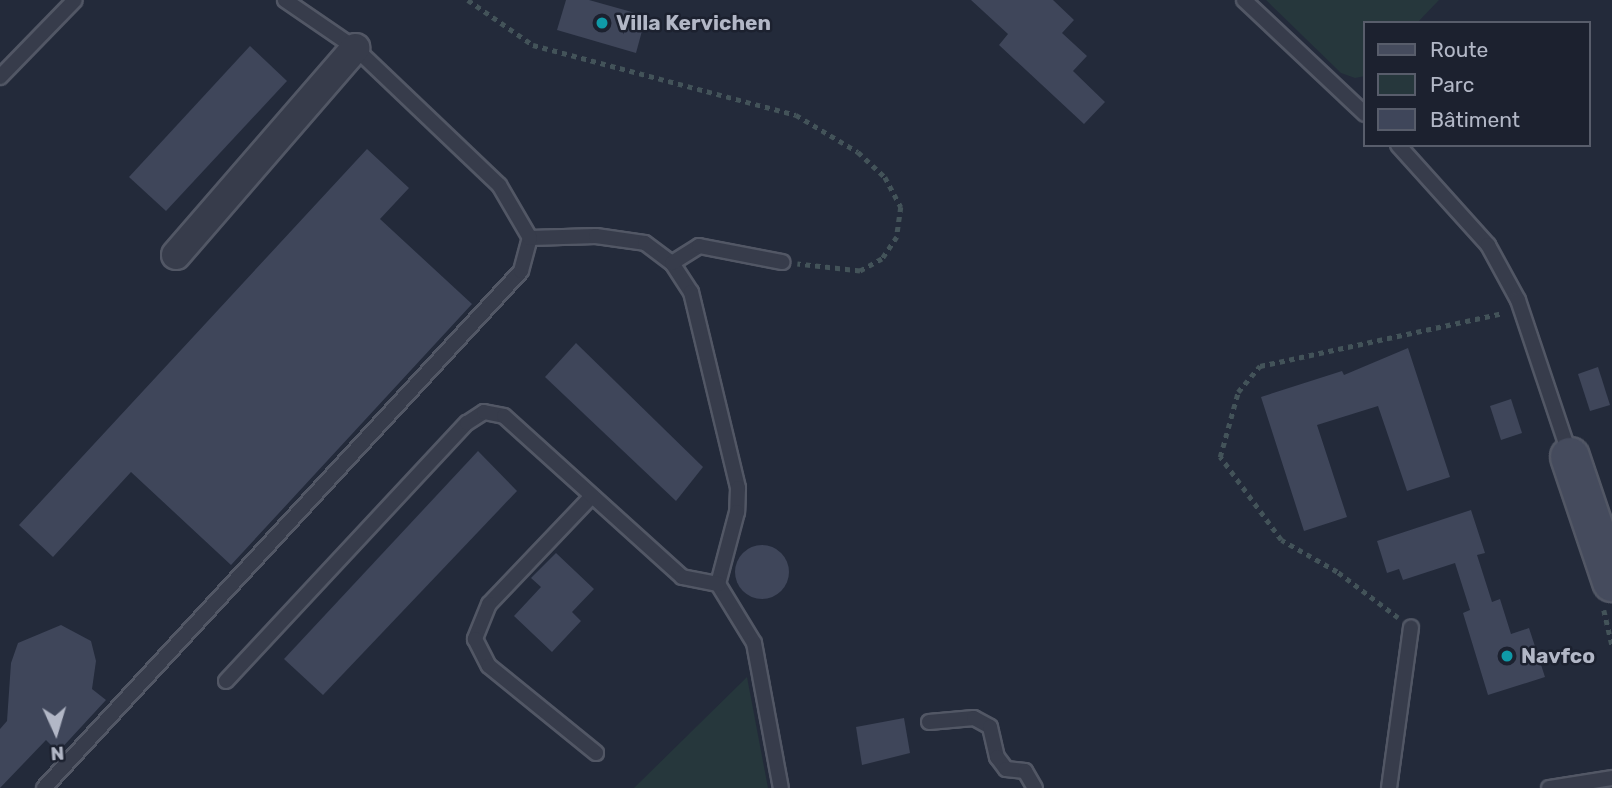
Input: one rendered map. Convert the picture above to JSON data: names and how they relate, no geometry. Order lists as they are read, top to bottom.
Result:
{
  "places": ["Villa Kervichen", "Navfco"],
  "legend": ["Route", "Parc", "Bâtiment"],
  "north": "bottom"
}
